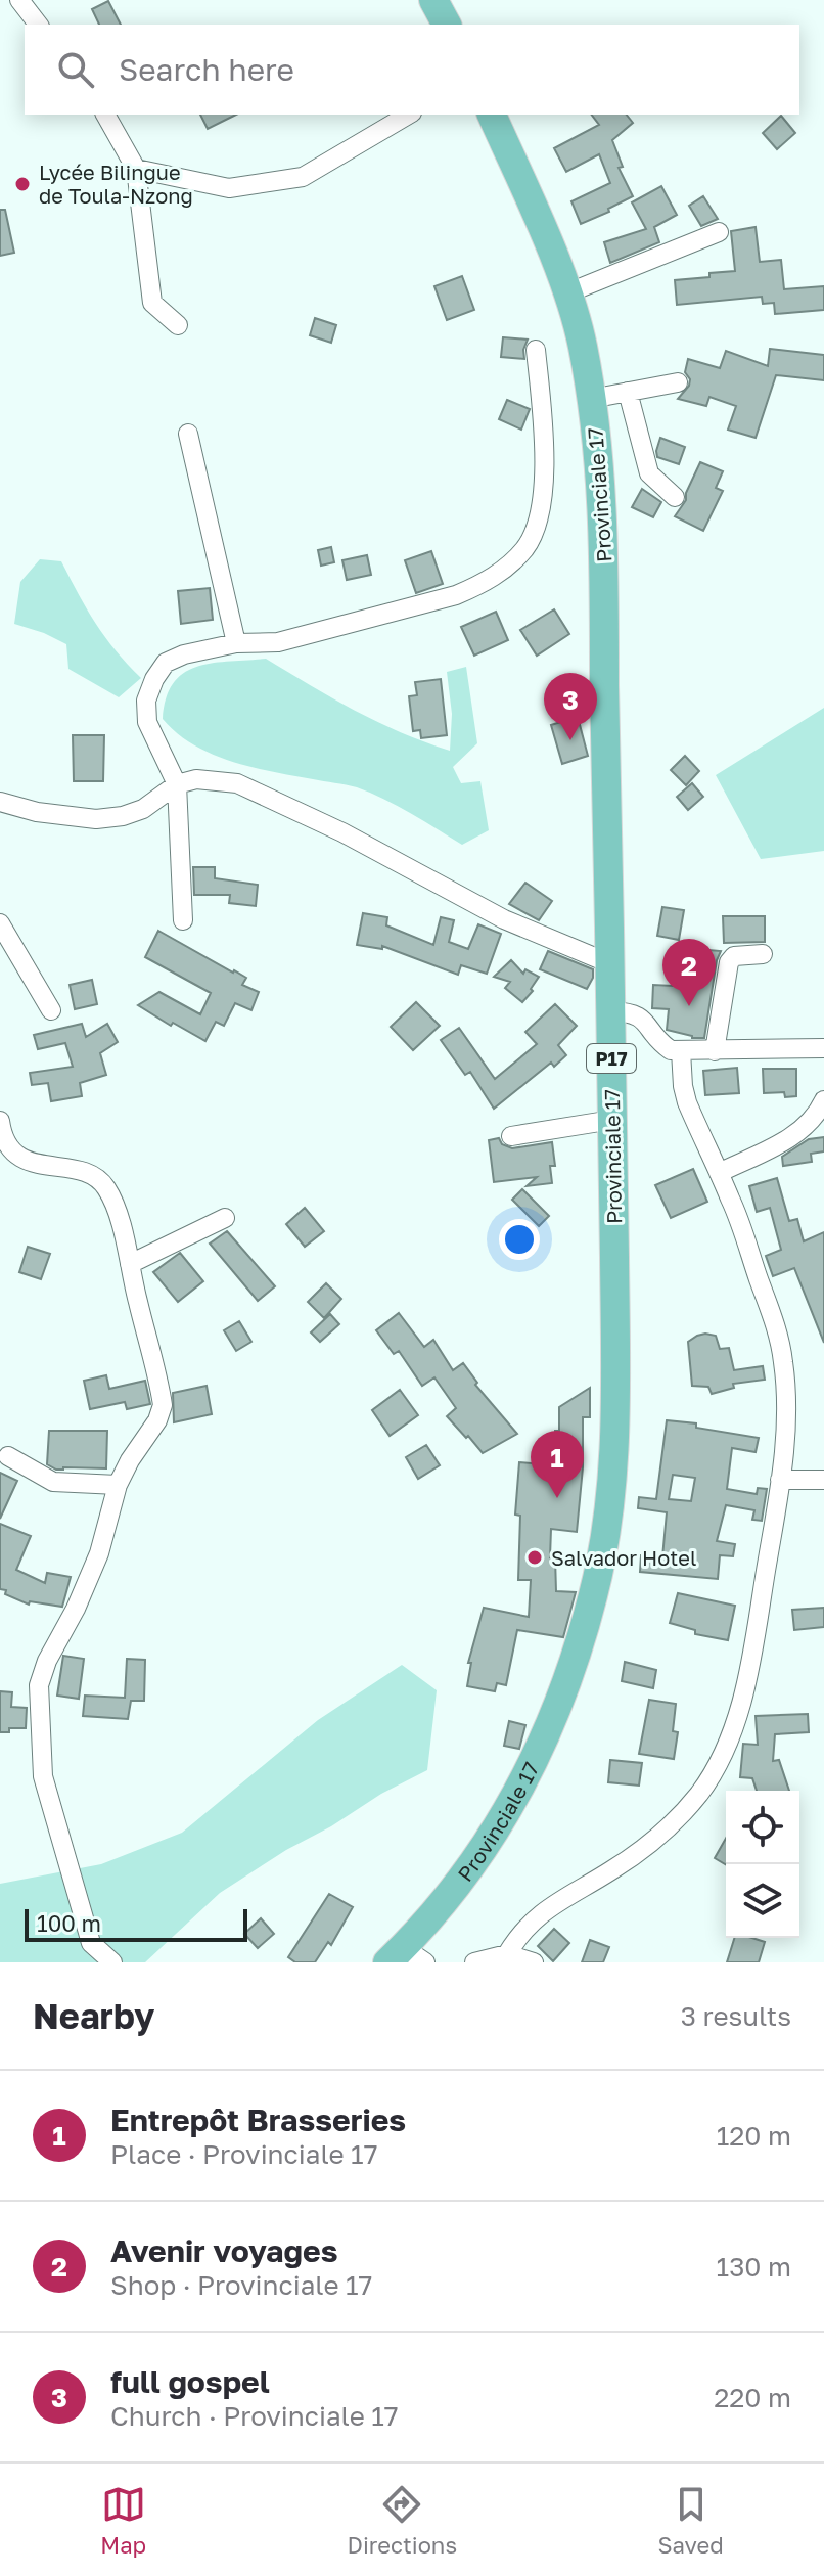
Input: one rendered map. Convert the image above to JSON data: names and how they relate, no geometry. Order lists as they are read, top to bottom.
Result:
{
  "streets": {
    "main road": ["Provinciale 17", "P17"]
  },
  "places": ["Lycée Bilingue de Toula-Nzong", "Salvador Hotel"],
  "scale_bar": "100 m",
  "page": {
    "search": "Search here",
    "pins": ["3", "2", "1"],
    "scale": "100 m",
    "heading": ["Nearby", "3 results"],
    "list": [
      {
        "mark": "1",
        "name": "Entrepôt Brasseries",
        "note": "Place · Provinciale 17",
        "value": "120 m"
      },
      {
        "mark": "2",
        "name": "Avenir voyages",
        "note": "Shop · Provinciale 17",
        "value": "130 m"
      },
      {
        "mark": "3",
        "name": "full gospel",
        "note": "Church · Provinciale 17",
        "value": "220 m"
      }
    ],
    "nav": ["Map", "Directions", "Saved"]
  }
}
